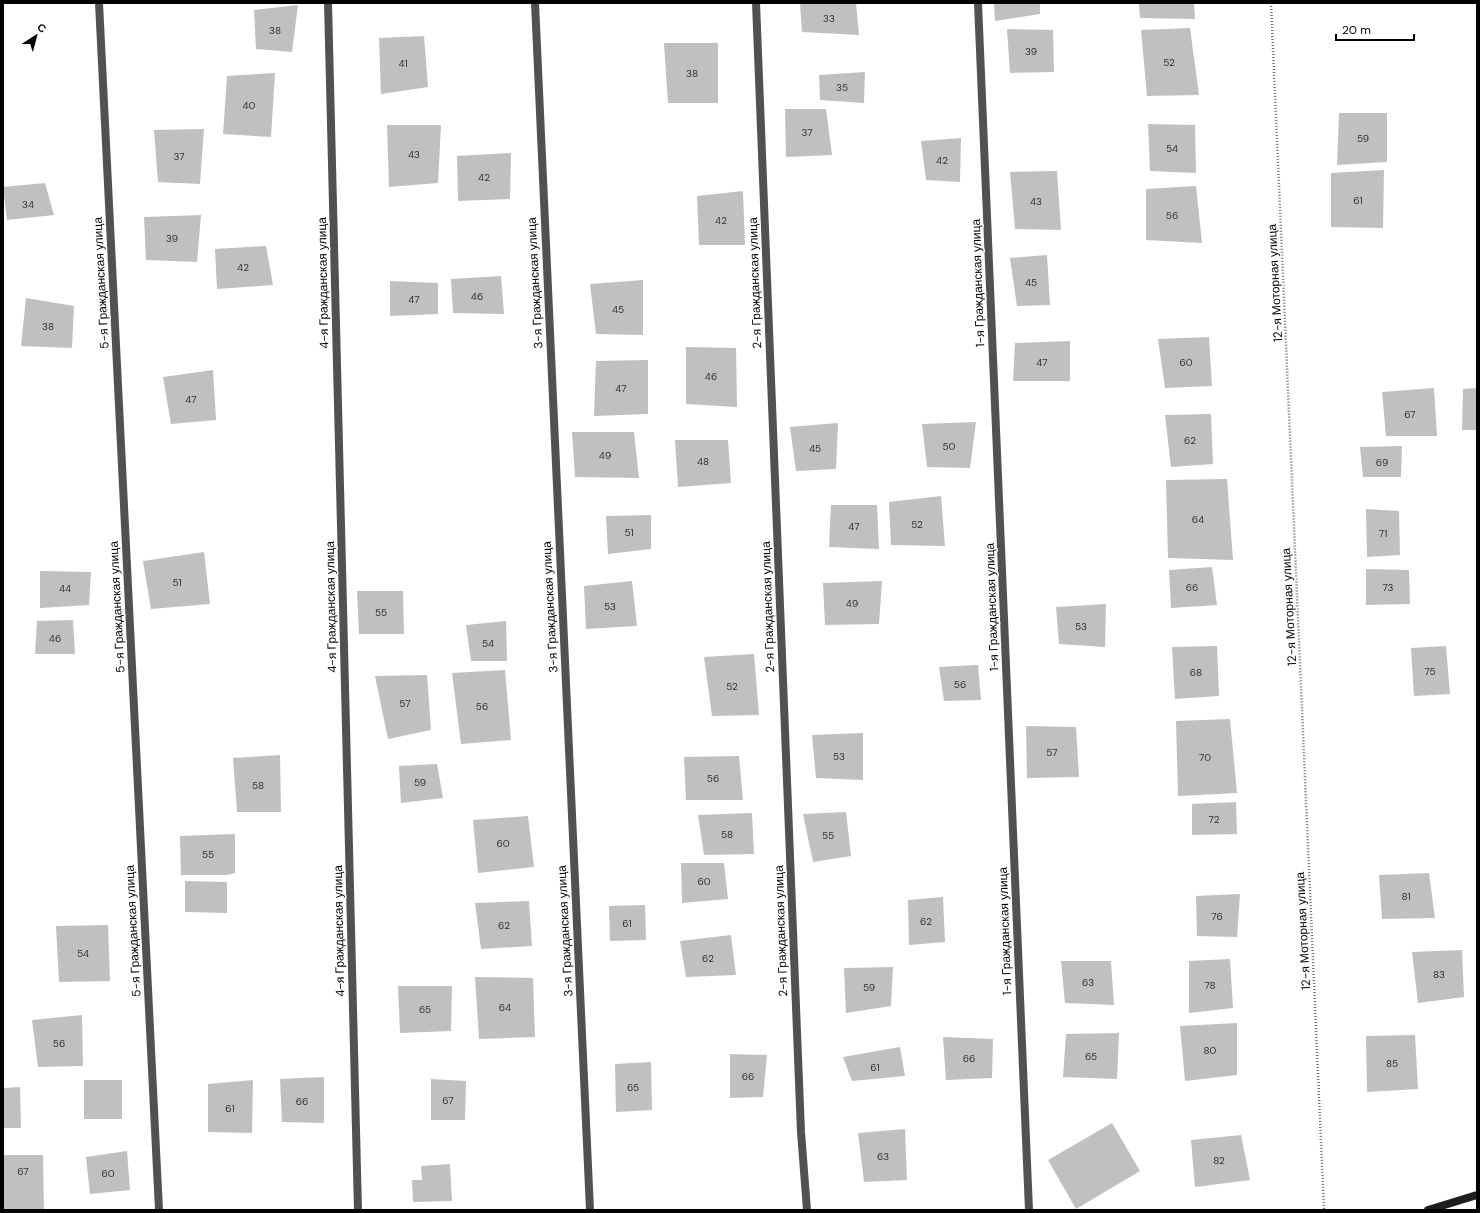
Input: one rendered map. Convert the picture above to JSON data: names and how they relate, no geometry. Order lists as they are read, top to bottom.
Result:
{
  "streets": {
    "street": [
      "5-я Гражданская улица",
      "4-я Гражданская улица",
      "3-я Гражданская улица",
      "2-я Гражданская улица",
      "1-я Гражданская улица"
    ],
    "path": ["12-я Моторная улица"]
  },
  "house_numbers": [
    "33",
    "38",
    "39",
    "52",
    "41",
    "38",
    "35",
    "40",
    "37",
    "59",
    "54",
    "43",
    "37",
    "42",
    "42",
    "61",
    "43",
    "34",
    "56",
    "42",
    "39",
    "42",
    "45",
    "46",
    "47",
    "45",
    "38",
    "47",
    "60",
    "46",
    "47",
    "47",
    "67",
    "62",
    "50",
    "45",
    "49",
    "48",
    "69",
    "64",
    "52",
    "47",
    "51",
    "71",
    "51",
    "66",
    "73",
    "44",
    "49",
    "53",
    "55",
    "53",
    "46",
    "54",
    "75",
    "68",
    "56",
    "52",
    "57",
    "56",
    "57",
    "53",
    "70",
    "56",
    "59",
    "58",
    "72",
    "58",
    "55",
    "60",
    "55",
    "60",
    "81",
    "76",
    "62",
    "61",
    "62",
    "54",
    "62",
    "83",
    "63",
    "78",
    "59",
    "64",
    "65",
    "56",
    "80",
    "65",
    "66",
    "85",
    "61",
    "66",
    "65",
    "67",
    "66",
    "61",
    "63",
    "82",
    "67",
    "60"
  ],
  "scale_bar": "20 m",
  "north": "top right"
}
